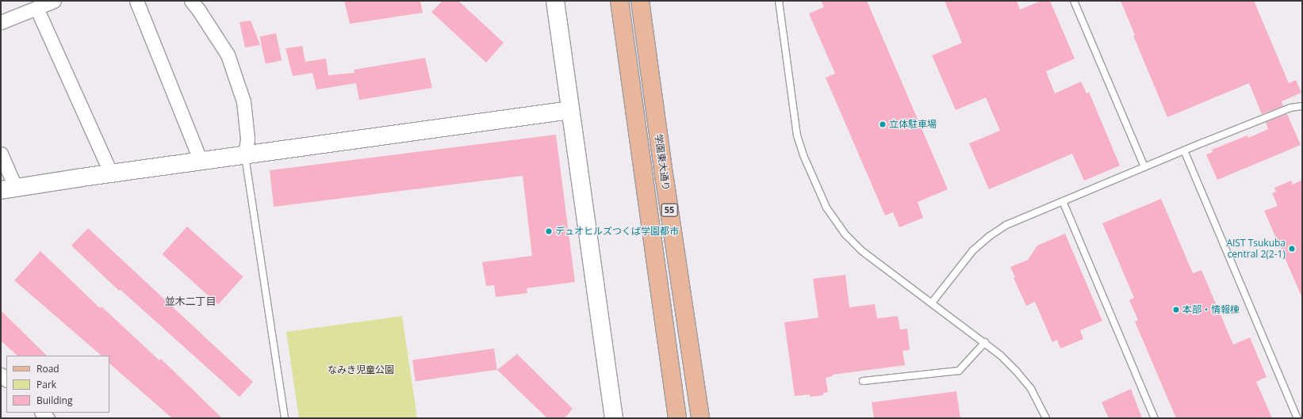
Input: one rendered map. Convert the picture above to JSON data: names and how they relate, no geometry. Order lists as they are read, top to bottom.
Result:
{
  "streets": {
    "main road": ["学園東大通り", "55"]
  },
  "districts": ["並木二丁目"],
  "parks": ["なみき児童公園"],
  "places": [
    "立体駐車場",
    "デュオヒルズつくば学園都市",
    "AIST Tsukuba central 2(2-1)",
    "本部・情報棟"
  ],
  "legend": ["Road", "Park", "Building"]
}
